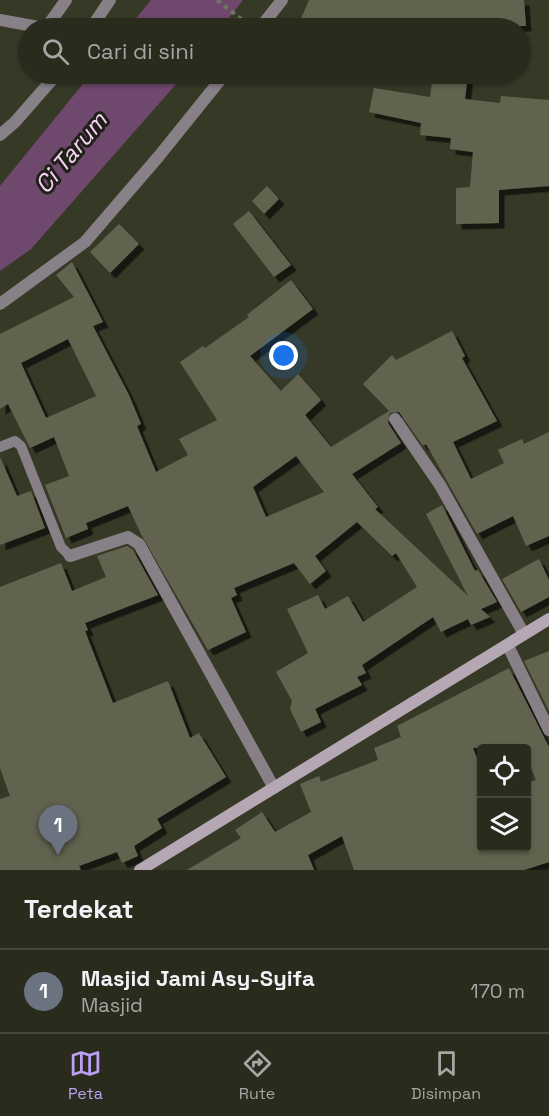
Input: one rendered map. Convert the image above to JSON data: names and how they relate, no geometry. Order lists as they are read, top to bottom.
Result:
{
  "water": ["Ci Tarum"],
  "page": {
    "search": "Cari di sini",
    "pins": "1",
    "heading": "Terdekat",
    "list": [
      {
        "mark": "1",
        "name": "Masjid Jami Asy-Syifa",
        "note": "Masjid",
        "value": "170 m"
      }
    ],
    "nav": ["Peta", "Rute", "Disimpan"]
  }
}
